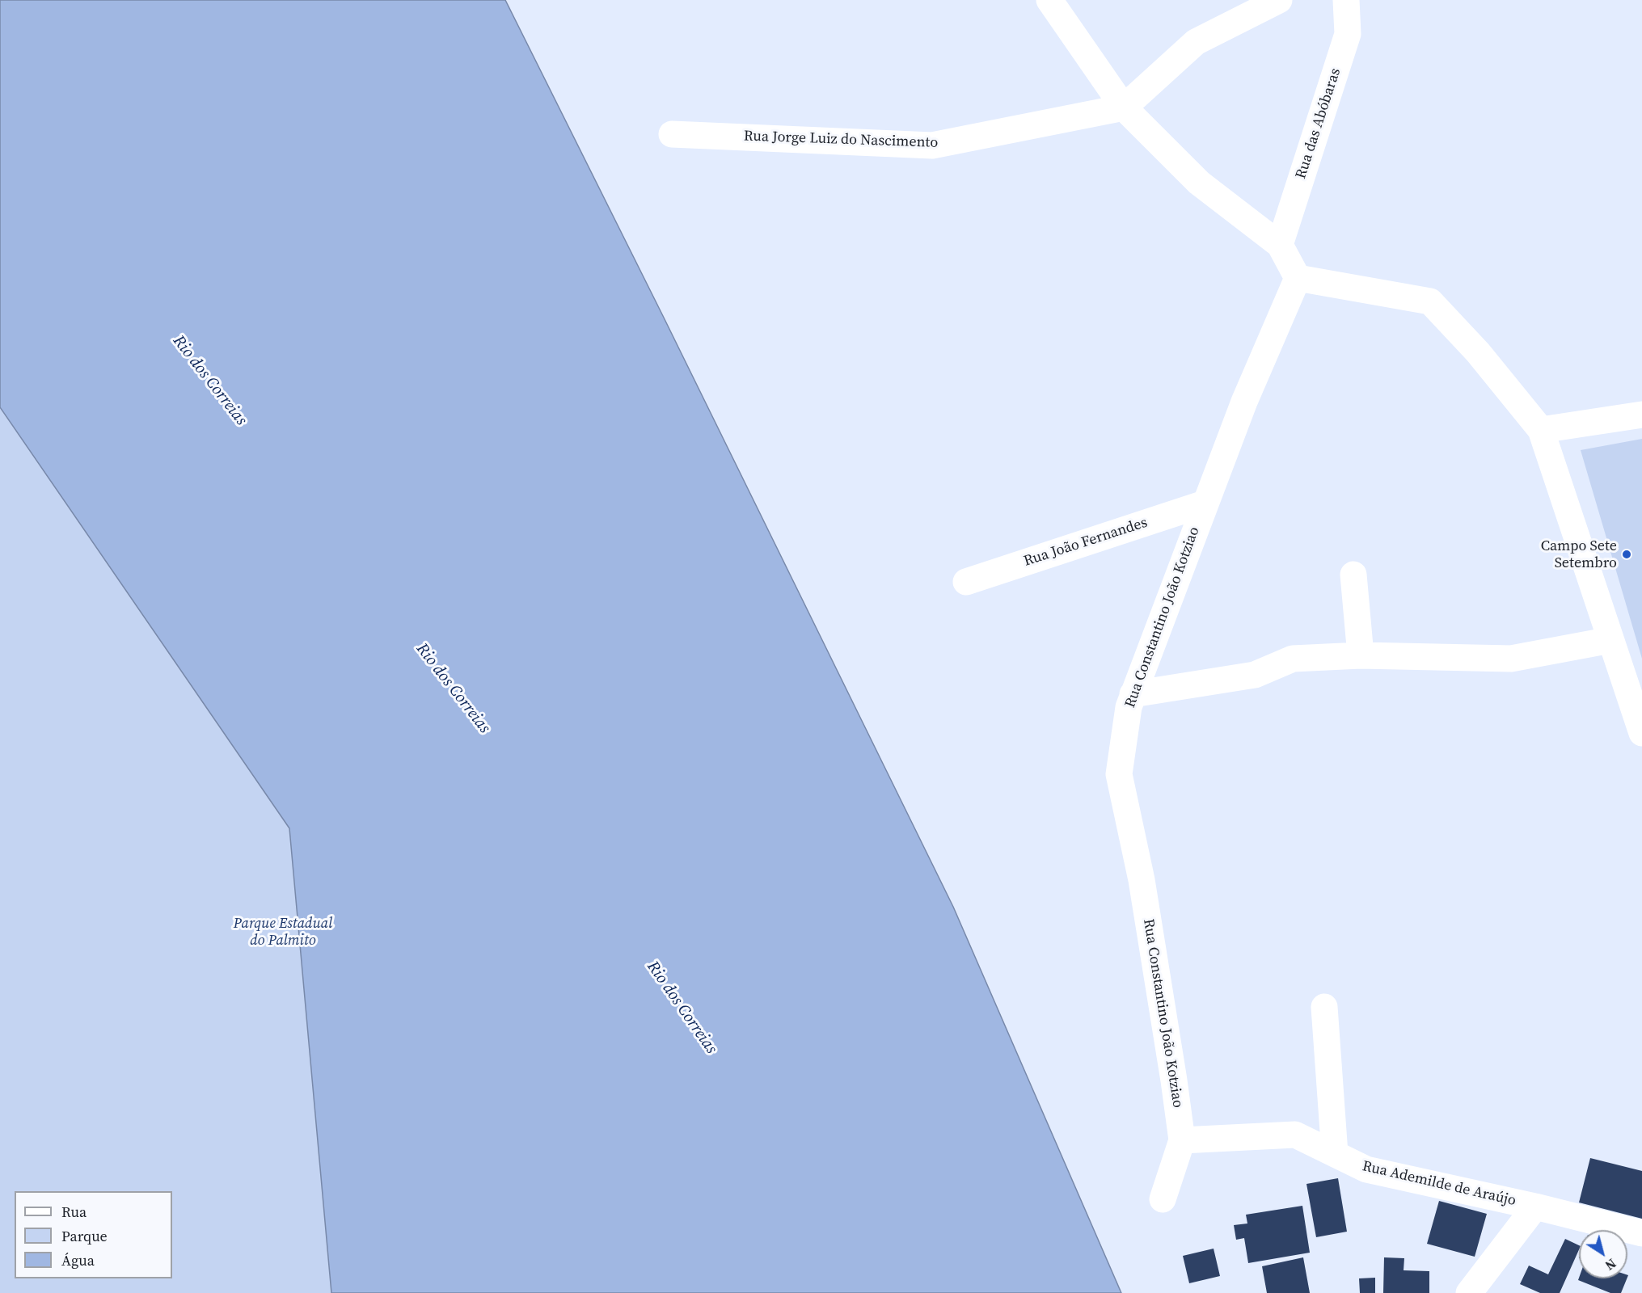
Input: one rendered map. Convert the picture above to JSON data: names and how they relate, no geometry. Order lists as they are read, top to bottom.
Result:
{
  "streets": {
    "street": [
      "Rua das Abóbaras",
      "Rua Jorge Luiz do Nascimento",
      "Rua João Fernandes",
      "Rua Constantino João Kotziao",
      "Rua Ademilde de Araújo"
    ]
  },
  "crossings": [
    ["Rua João Fernandes", "Rua Constantino João Kotziao"],
    ["Rua Constantino João Kotziao", "Rua Ademilde de Araújo"]
  ],
  "water": ["Rio dos Correias"],
  "parks": ["Parque Estadual do Palmito"],
  "places": ["Campo Sete Setembro"],
  "legend": ["Rua", "Parque", "Água"],
  "north": "bottom right"
}
